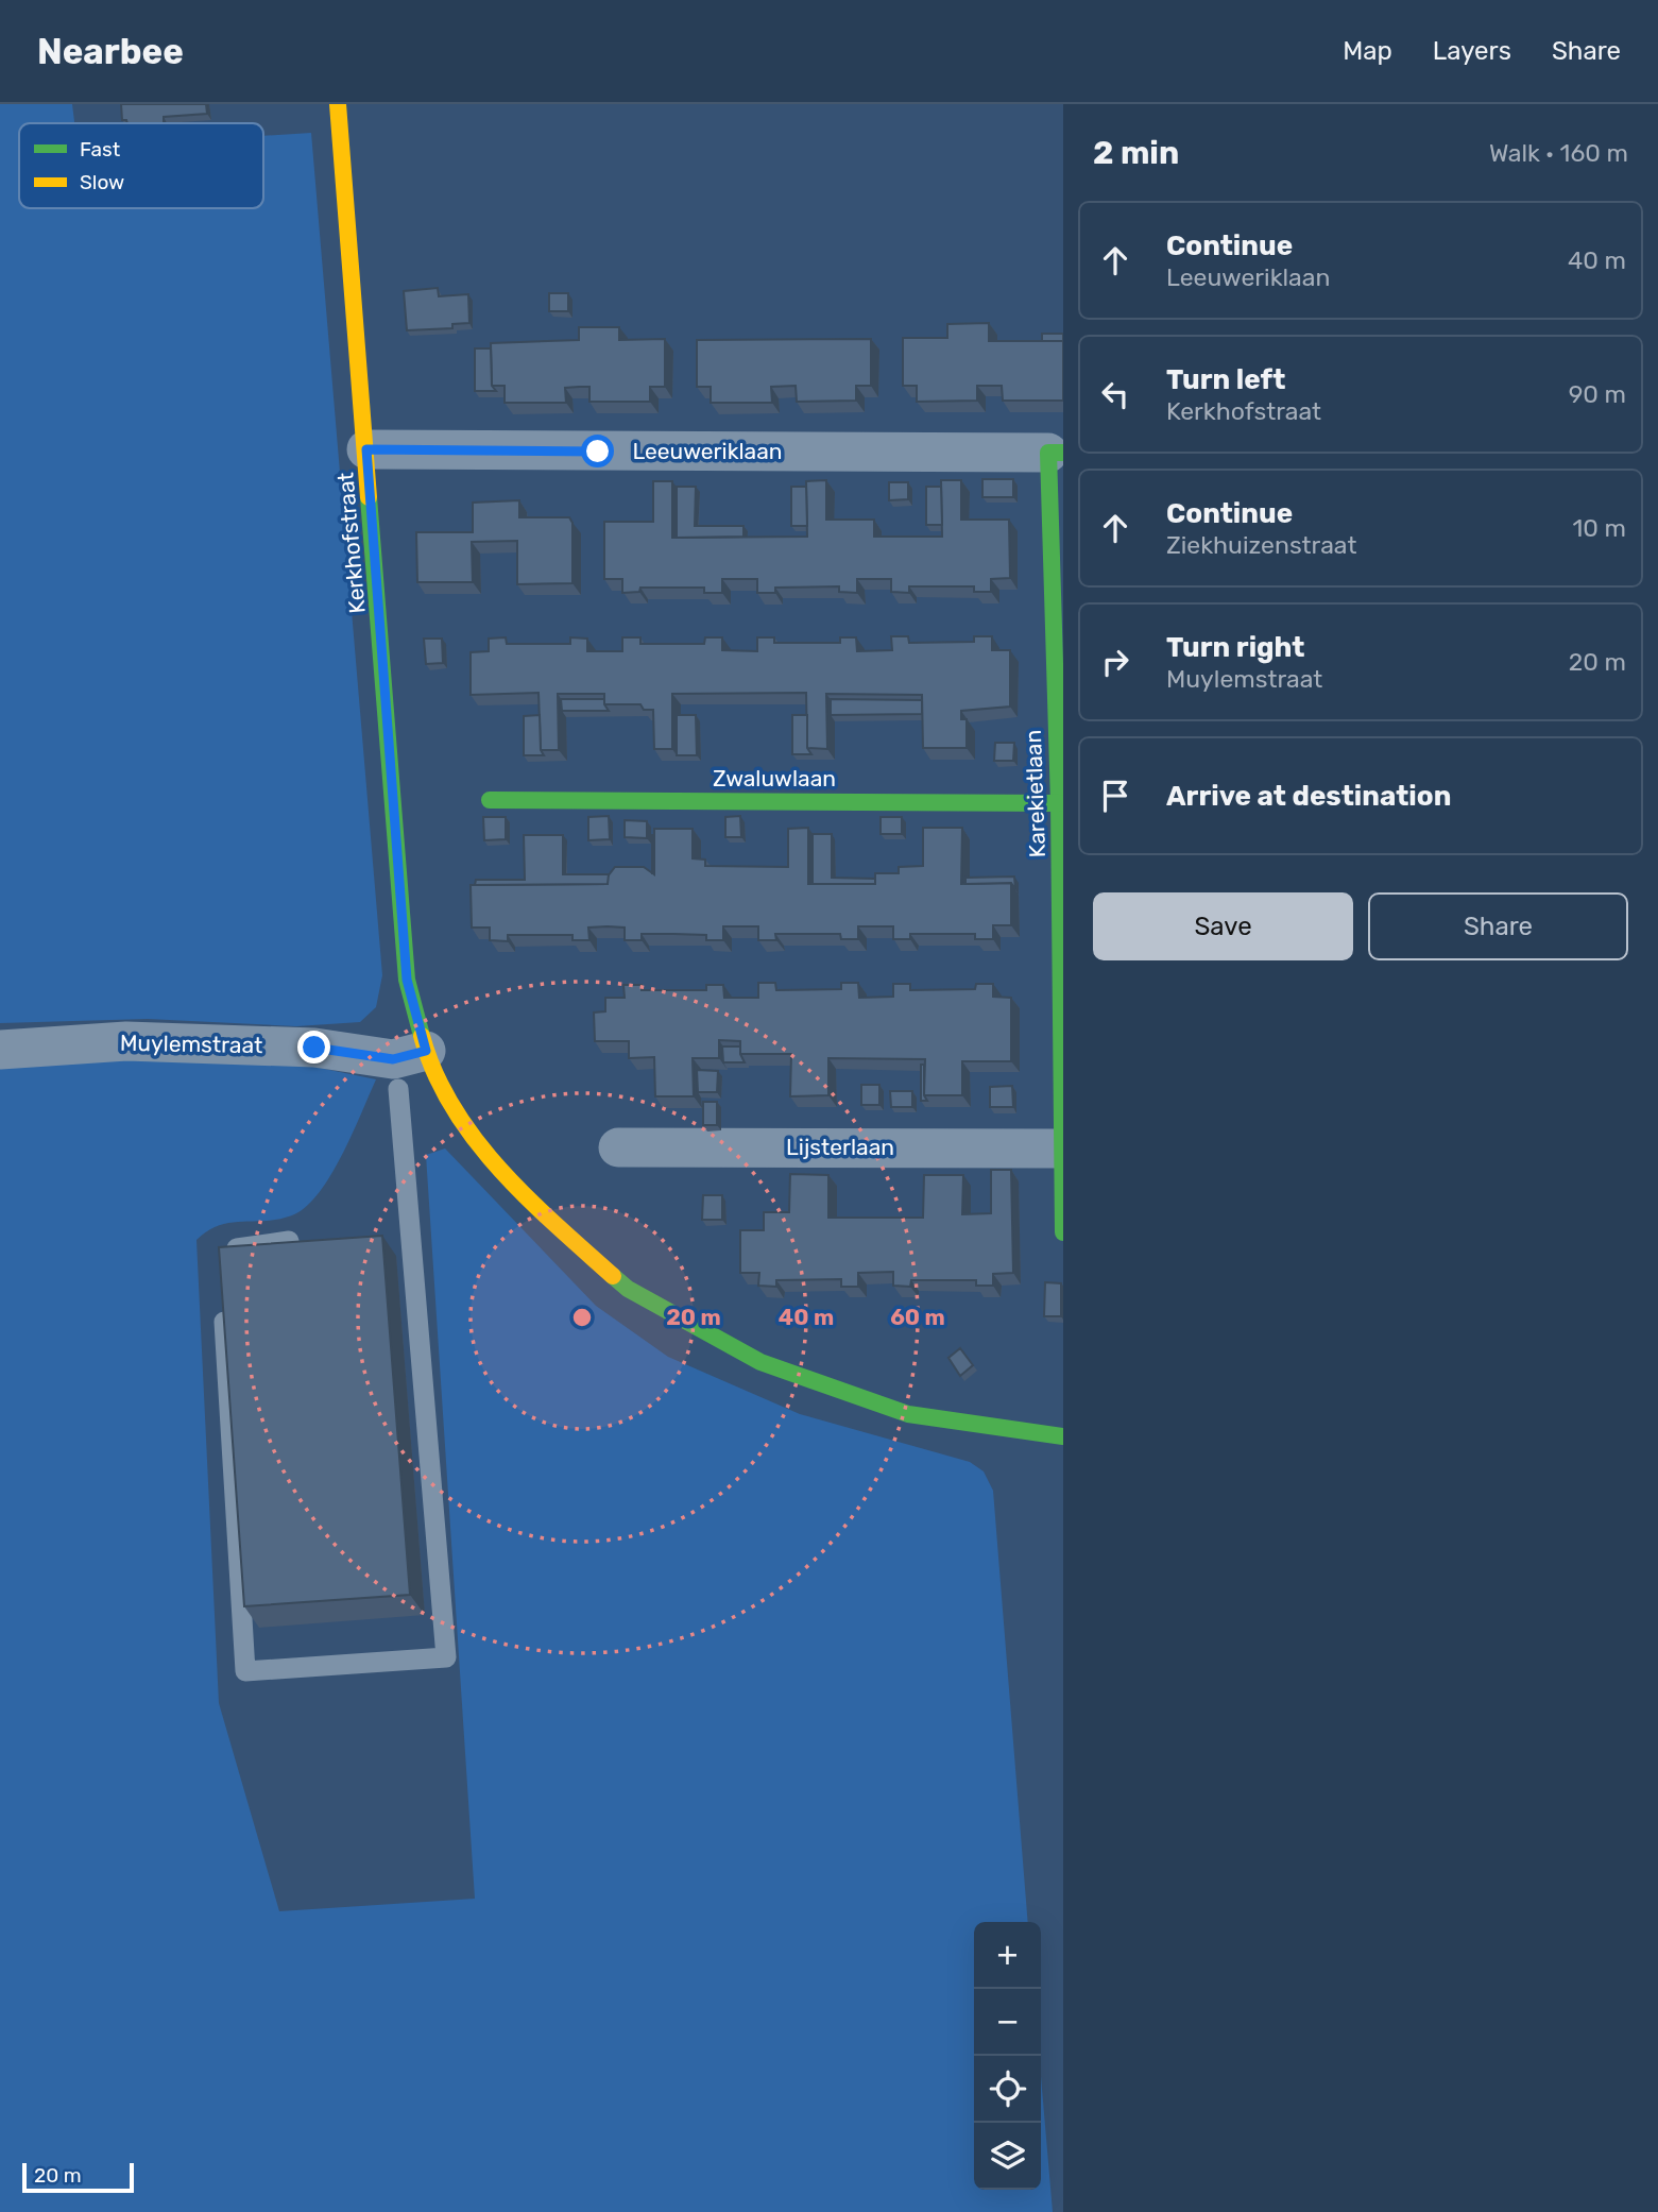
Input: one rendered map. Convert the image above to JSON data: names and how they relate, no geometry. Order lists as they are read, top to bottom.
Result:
{
  "streets": {
    "street": [
      "Leeuweriklaan",
      "Kerkhofstraat",
      "Zwaluwlaan",
      "Karekietlaan",
      "Muylemstraat",
      "Lijsterlaan"
    ]
  },
  "crossings": [
    ["Leeuweriklaan", "Kerkhofstraat"],
    ["Leeuweriklaan", "Karekietlaan"],
    ["Kerkhofstraat", "Muylemstraat"],
    ["Zwaluwlaan", "Karekietlaan"],
    ["Karekietlaan", "Lijsterlaan"]
  ],
  "legend": ["Fast", "Slow"],
  "scale_bar": "20 m",
  "page": {
    "header": "Nearbee",
    "nav": ["Map", "Layers", "Share"],
    "heading": ["2 min", "Walk · 160 m"],
    "list": [
      ["Continue", "Leeuweriklaan", "40 m"],
      ["Turn left", "Kerkhofstraat", "90 m"],
      ["Continue", "Ziekhuizenstraat", "10 m"],
      ["Turn right", "Muylemstraat", "20 m"],
      "Arrive at destination"
    ],
    "buttons": ["Save", "Share"],
    "map_buttons": ["+", "−"],
    "scale": "20 m"
  },
  "rings": ["20 m", "40 m", "60 m"]
}
